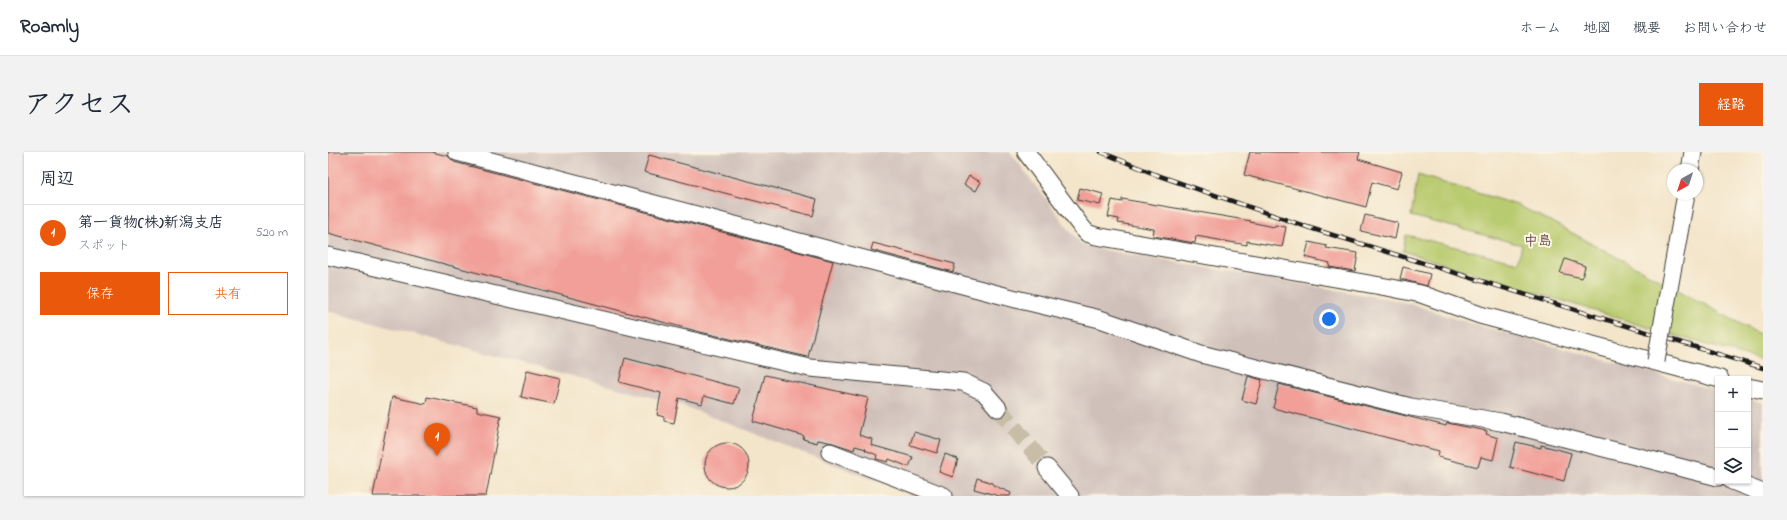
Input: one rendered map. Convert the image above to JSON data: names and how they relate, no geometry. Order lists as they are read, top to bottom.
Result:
{
  "districts": ["中島"],
  "north": "bottom left",
  "page": {
    "header": "Roamly",
    "nav": [
      "ホーム",
      "地図",
      "概要",
      "お問い合わせ"
    ],
    "title": "アクセス",
    "buttons": [
      "経路",
      ["保存", "共有"]
    ],
    "heading": "周辺",
    "list": [
      {
        "mark": "1",
        "name": "第一貨物(株)新潟支店",
        "note": "スポット",
        "value": "520 m"
      }
    ],
    "map_buttons": ["+", "−"],
    "pins": "1"
  }
}
